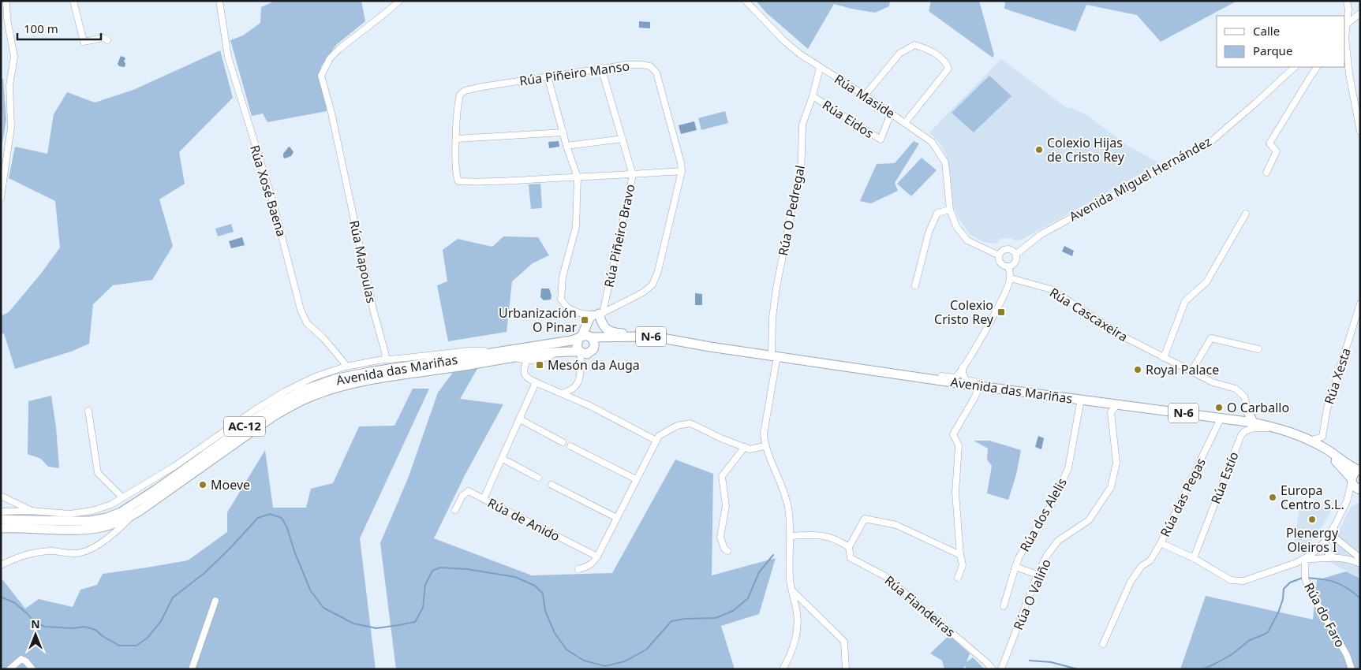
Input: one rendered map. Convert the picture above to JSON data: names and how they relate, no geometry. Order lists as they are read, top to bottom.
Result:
{
  "streets": {
    "highway": ["N-6", "Avenida das Mariñas", "AC-12"],
    "street": [
      "Rúa Piñeiro Manso",
      "Rúa Maside",
      "Rúa Eidos",
      "Avenida Miguel Hernández",
      "Rúa Xosé Baena",
      "Rúa O Pedregal",
      "Rúa Piñeiro Bravo",
      "Rúa Mapoulas",
      "Rúa Cascaxeira",
      "Rúa Xesta",
      "Rúa Estío",
      "Rúa das Pegas",
      "Rúa dos Alelis",
      "Rúa de Anido",
      "Rúa O Valiño",
      "Rúa Fiandeiras",
      "Rúa do Faro"
    ]
  },
  "crossings": [
    ["Rúa Piñeiro Manso", "Rúa Piñeiro Bravo"],
    ["Rúa Maside", "Rúa Eidos"],
    ["Rúa Maside", "Avenida Miguel Hernández"],
    ["Rúa Maside", "Rúa O Pedregal"],
    ["Rúa Eidos", "Rúa O Pedregal"],
    ["Rúa Xosé Baena", "Avenida das Mariñas"],
    ["Rúa O Pedregal", "Avenida das Mariñas"],
    ["Rúa Mapoulas", "Avenida das Mariñas"],
    ["N-6", "Avenida das Mariñas"],
    ["Avenida das Mariñas", "Rúa Xesta"],
    ["Avenida das Mariñas", "AC-12"],
    ["Avenida das Mariñas", "Rúa Estío"],
    ["Avenida das Mariñas", "Rúa das Pegas"],
    ["Avenida das Mariñas", "Rúa dos Alelis"],
    ["Avenida das Mariñas", "Rúa O Valiño"],
    ["Rúa Estío", "Rúa das Pegas"],
    ["Rúa das Pegas", "Rúa do Faro"]
  ],
  "places": {
    "other": [
      "Colexio Hijas de Cristo Rey",
      "Royal Palace",
      "O Carballo",
      "Moeve",
      "Europa Centro S.L.",
      "Plenergy Oleiros I"
    ],
    "transit": ["Colexio Cristo Rey", "Urbanización O Pinar", "Mesón da Auga"]
  },
  "legend": ["Calle", "Parque"],
  "scale_bar": "100 m",
  "north": "top"
}
